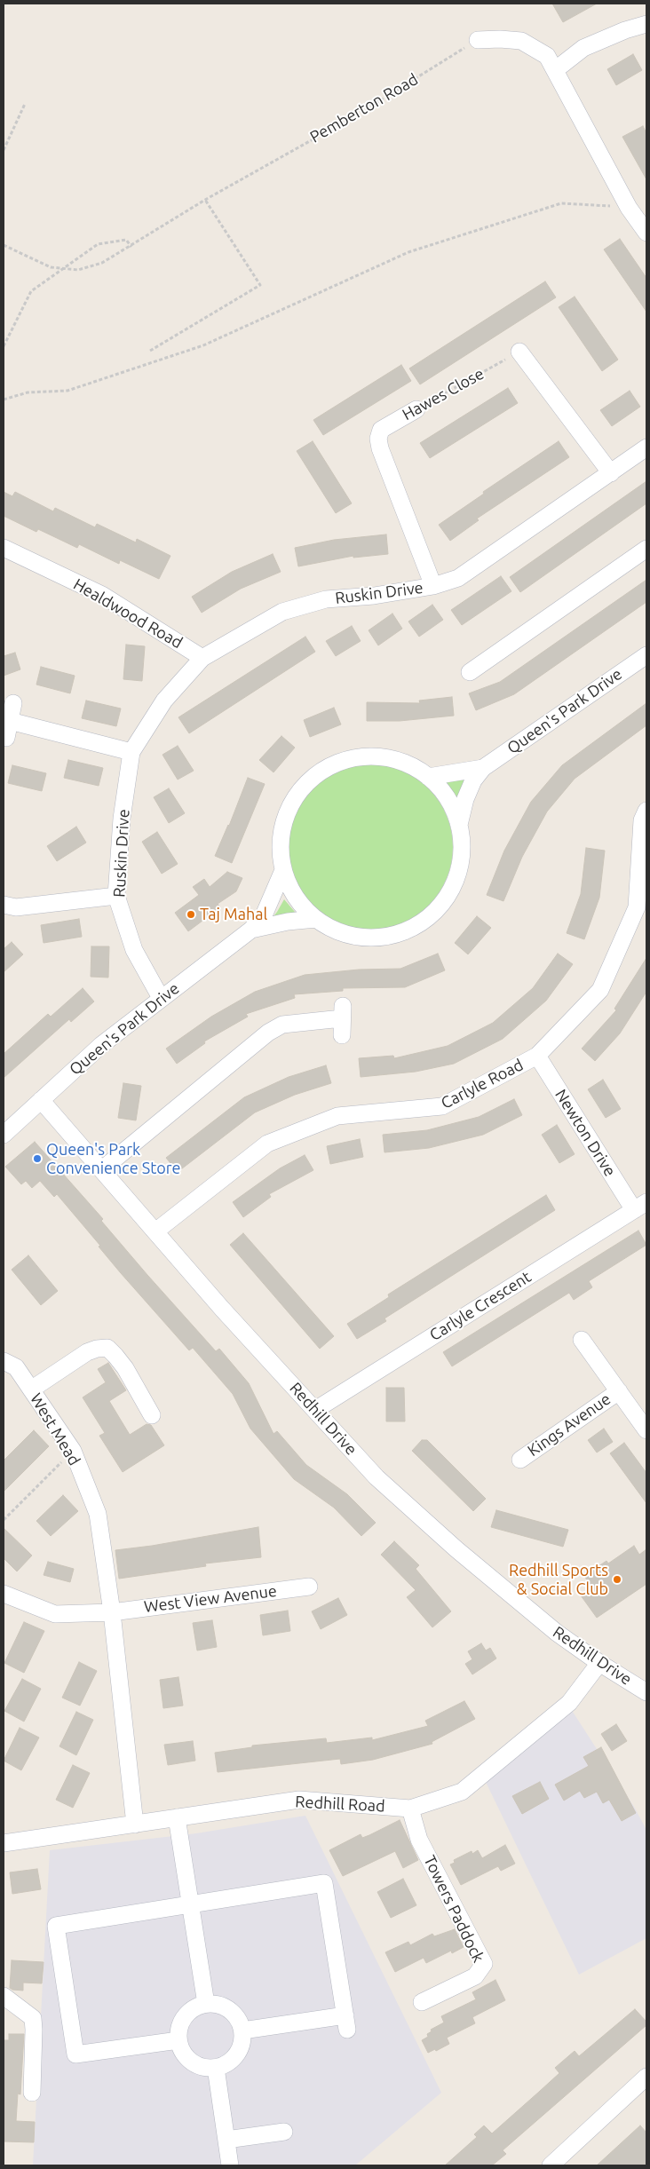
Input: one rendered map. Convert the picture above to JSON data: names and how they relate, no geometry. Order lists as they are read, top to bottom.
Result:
{
  "streets": {
    "street": [
      "Hawes Close",
      "Ruskin Drive",
      "Healdwood Road",
      "Queen's Park Drive",
      "Carlyle Road",
      "Newton Drive",
      "Carlyle Crescent",
      "Redhill Drive",
      "Kings Avenue",
      "West Mead",
      "West View Avenue",
      "Redhill Road",
      "Towers Paddock"
    ],
    "path": ["Pemberton Road"]
  },
  "crossings": [
    ["Hawes Close", "Ruskin Drive"],
    ["Ruskin Drive", "Healdwood Road"],
    ["Ruskin Drive", "Queen's Park Drive"],
    ["Queen's Park Drive", "Redhill Drive"],
    ["Carlyle Road", "Newton Drive"],
    ["Carlyle Road", "Redhill Drive"],
    ["Newton Drive", "Carlyle Crescent"],
    ["Carlyle Crescent", "Redhill Drive"],
    ["Redhill Drive", "Redhill Road"],
    ["West Mead", "West View Avenue"],
    ["West Mead", "Redhill Road"],
    ["Redhill Road", "Towers Paddock"]
  ],
  "places": ["Taj Mahal", "Queen's Park Convenience Store", "Redhill Sports & Social Club"]
}
